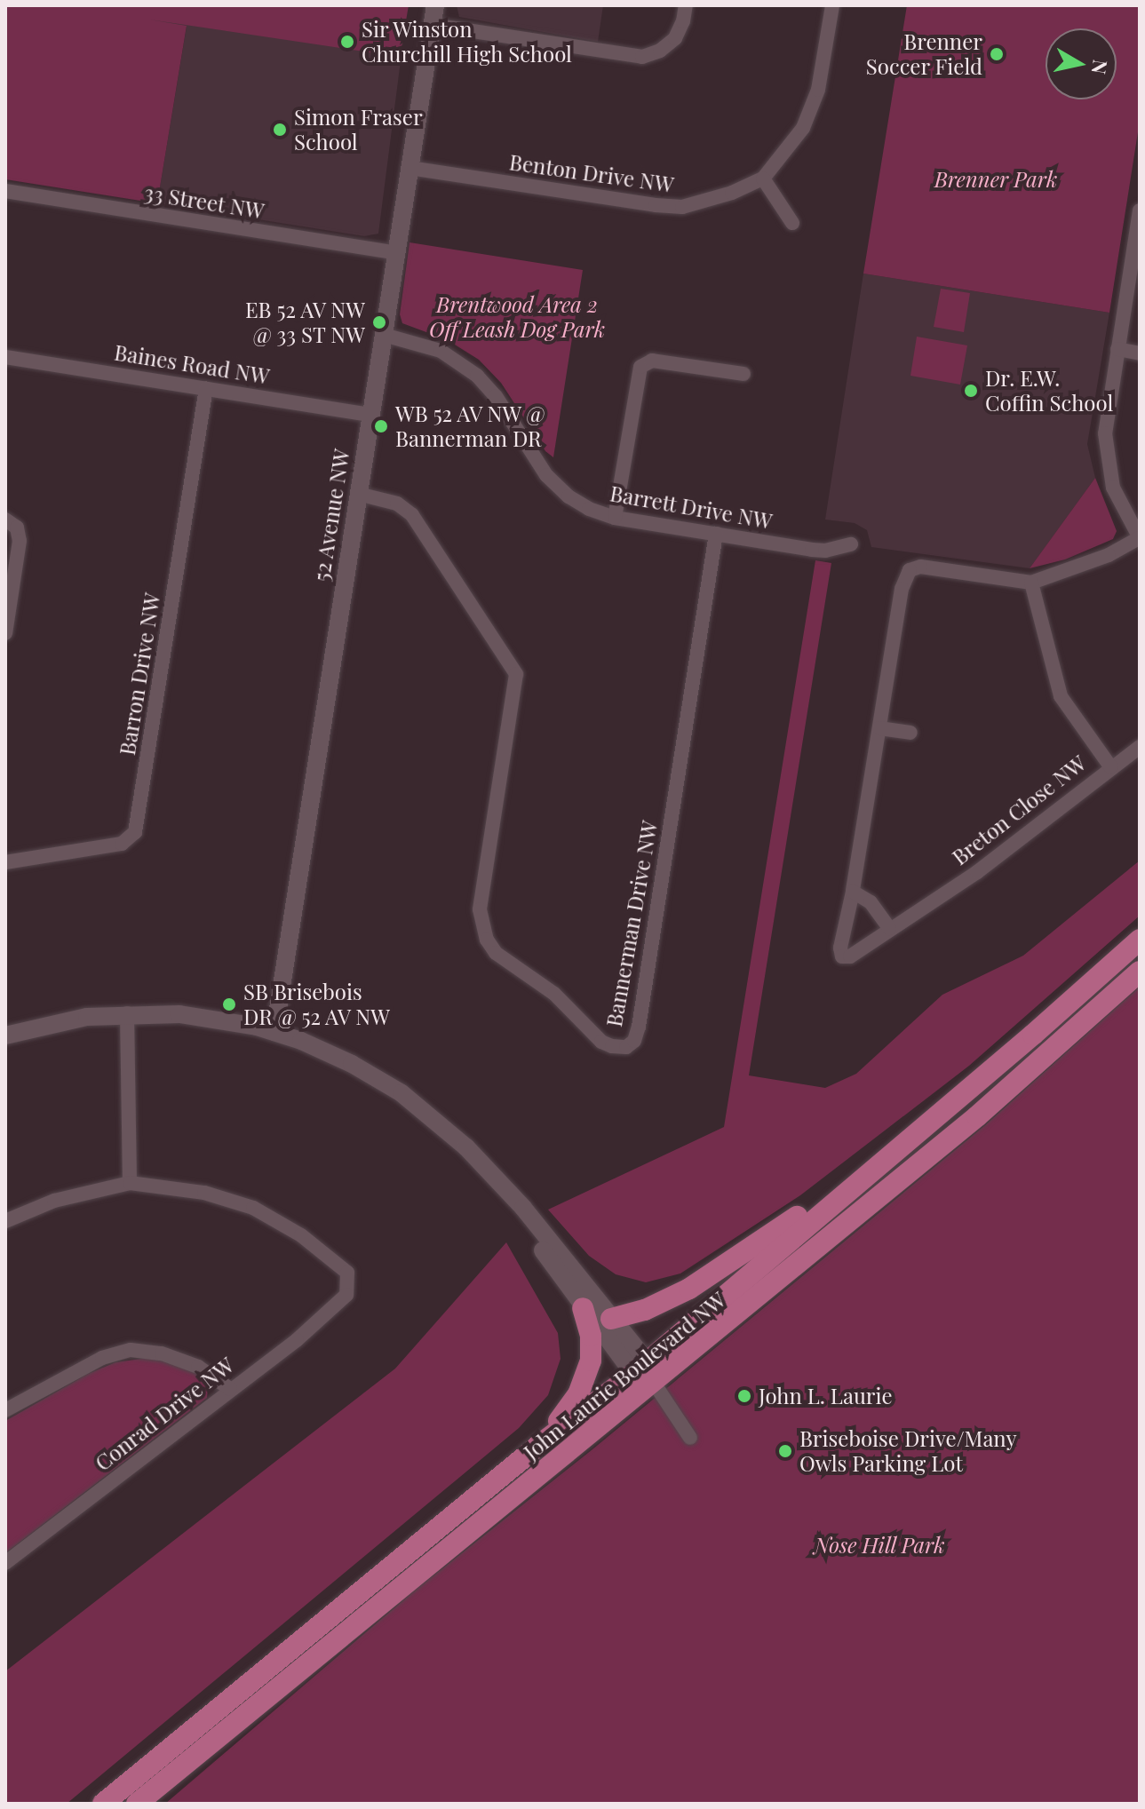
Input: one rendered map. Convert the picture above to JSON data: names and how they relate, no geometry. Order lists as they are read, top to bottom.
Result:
{
  "streets": {
    "main road": ["John Laurie Boulevard NW"],
    "street": [
      "Benton Drive NW",
      "33 Street NW",
      "Baines Road NW",
      "Barrett Drive NW",
      "52 Avenue NW",
      "Barron Drive NW",
      "Breton Close NW",
      "Bannerman Drive NW",
      "Conrad Drive NW"
    ]
  },
  "crossings": [
    ["Benton Drive NW", "52 Avenue NW"],
    ["33 Street NW", "52 Avenue NW"],
    ["Baines Road NW", "52 Avenue NW"],
    ["Baines Road NW", "Barron Drive NW"],
    ["Barrett Drive NW", "52 Avenue NW"],
    ["Barrett Drive NW", "Bannerman Drive NW"],
    ["52 Avenue NW", "Bannerman Drive NW"]
  ],
  "parks": ["Brenner Park", "Brentwood Area 2 Off Leash Dog Park", "Nose Hill Park"],
  "places": [
    "Sir Winston Churchill High School",
    "Brenner Soccer Field",
    "Simon Fraser School",
    "EB 52 AV NW @ 33 ST NW",
    "Dr. E.W. Coffin School",
    "WB 52 AV NW @ Bannerman DR",
    "SB Brisebois DR @ 52 AV NW",
    "John L. Laurie",
    "Briseboise Drive/Many Owls Parking Lot"
  ],
  "north": "right"
}
